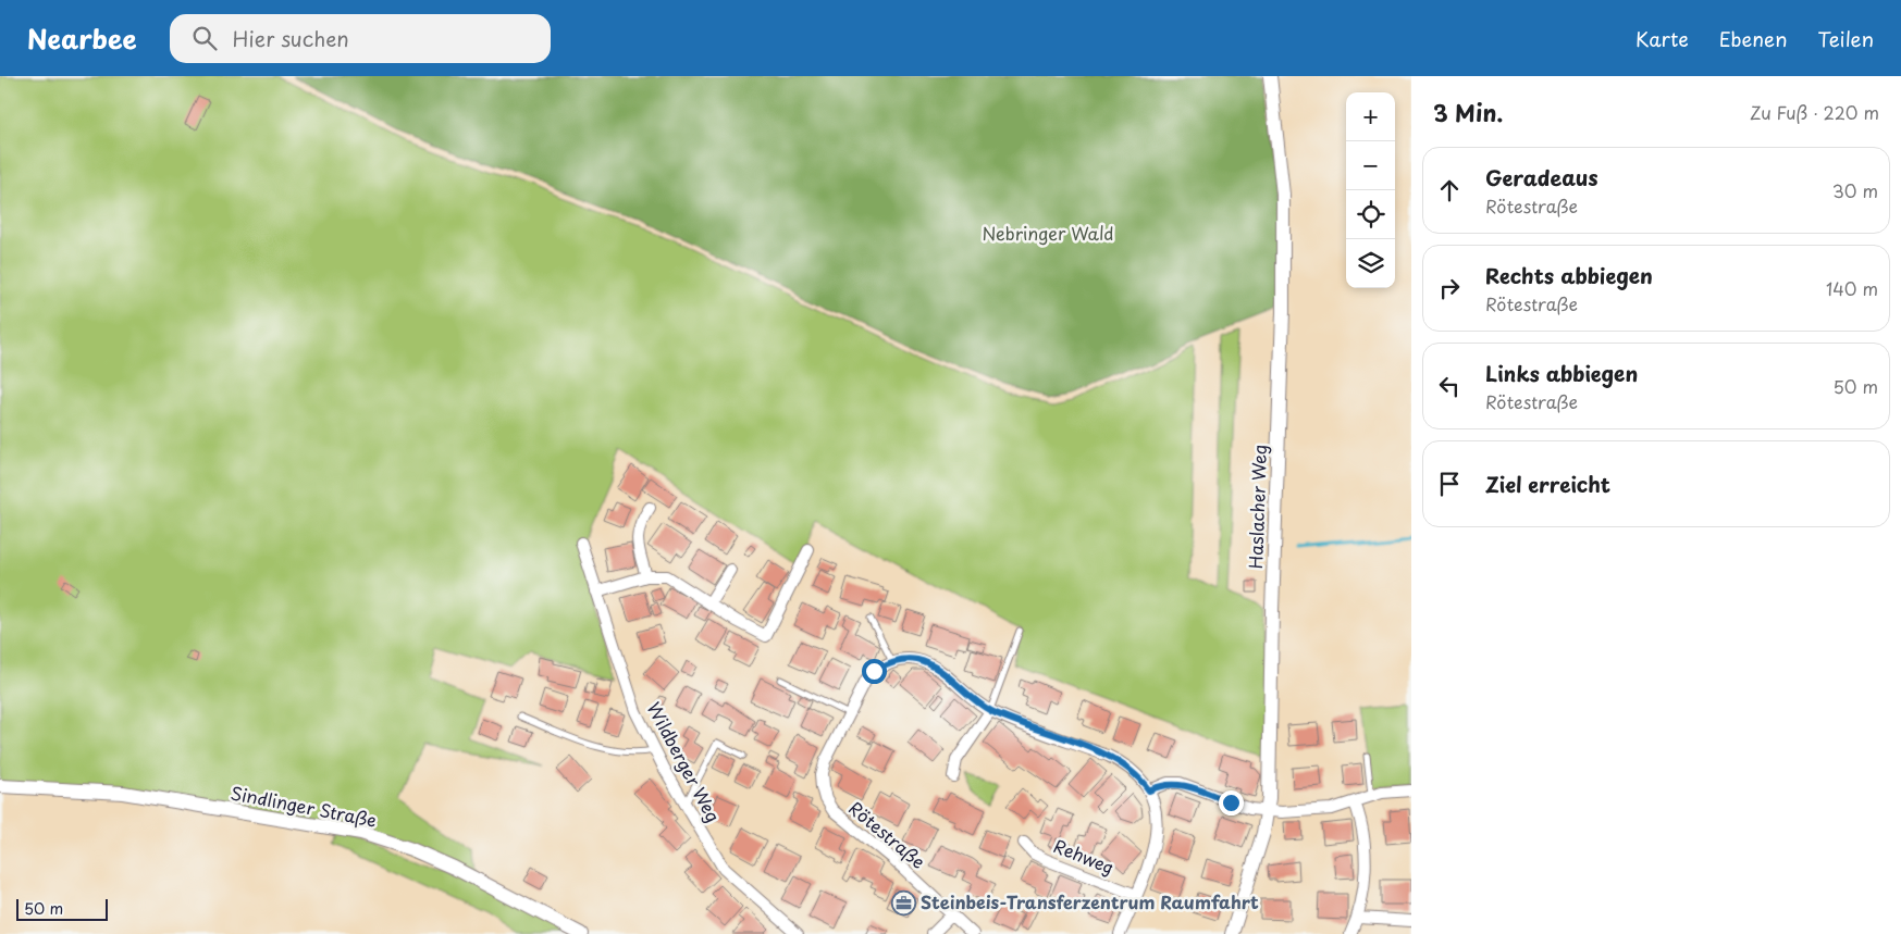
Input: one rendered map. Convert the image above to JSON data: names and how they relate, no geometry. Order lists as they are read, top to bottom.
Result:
{
  "streets": {
    "street": [
      "Haslacher Weg",
      "Wildberger Weg",
      "Sindlinger Straße",
      "Rötestraße",
      "Rehweg"
    ]
  },
  "parks": ["Nebringer Wald"],
  "places": {
    "office": ["Steinbeis-Transferzentrum Raumfahrt"]
  },
  "scale_bar": "50 m",
  "page": {
    "header": "Nearbee",
    "search": "Hier suchen",
    "nav": ["Karte", "Ebenen", "Teilen"],
    "heading": ["3 Min.", "Zu Fuß · 220 m"],
    "map_buttons": ["+", "−"],
    "list": [
      ["Geradeaus", "Rötestraße", "30 m"],
      ["Rechts abbiegen", "Rötestraße", "140 m"],
      ["Links abbiegen", "Rötestraße", "50 m"],
      "Ziel erreicht"
    ],
    "scale": "50 m"
  }
}
